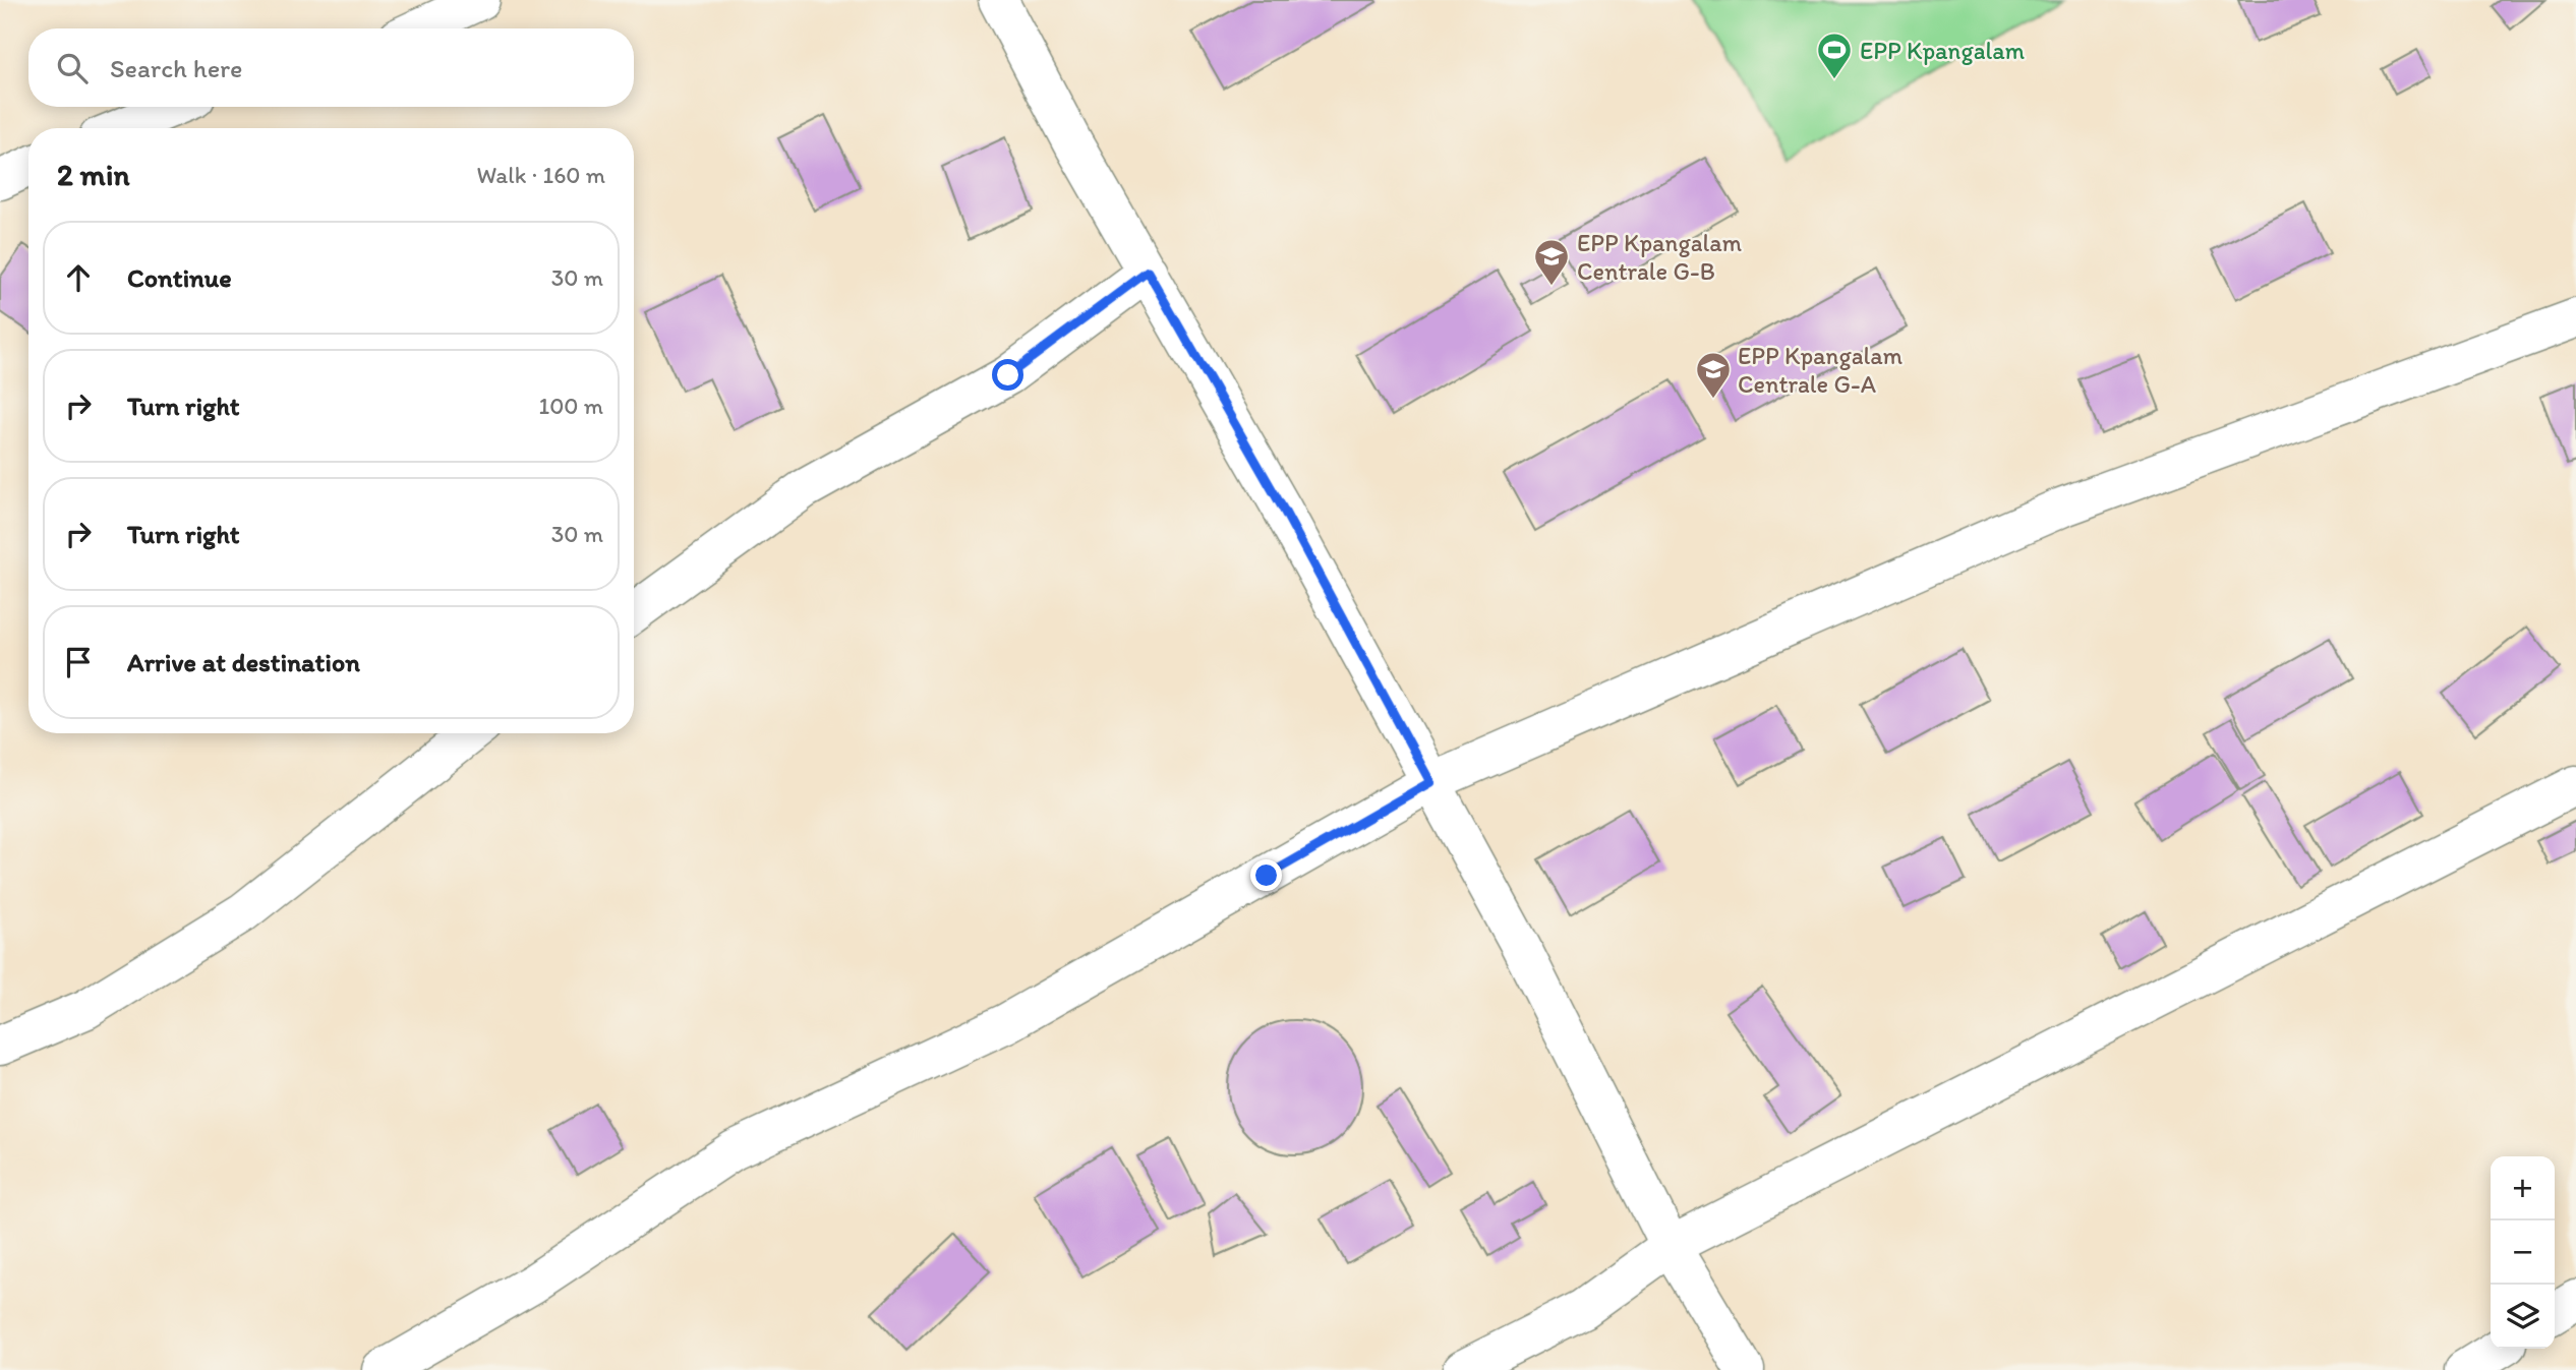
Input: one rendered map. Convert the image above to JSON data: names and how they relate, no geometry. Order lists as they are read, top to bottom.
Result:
{
  "places": {
    "sports": ["EPP Kpangalam"],
    "school or university": ["EPP Kpangalam Centrale G-B", "EPP Kpangalam Centrale G-A"]
  },
  "page": {
    "search": "Search here",
    "heading": ["2 min", "Walk · 160 m"],
    "list": [
      ["Continue", "30 m"],
      ["Turn right", "100 m"],
      ["Turn right", "30 m"],
      "Arrive at destination"
    ],
    "map_buttons": ["+", "−"]
  }
}
